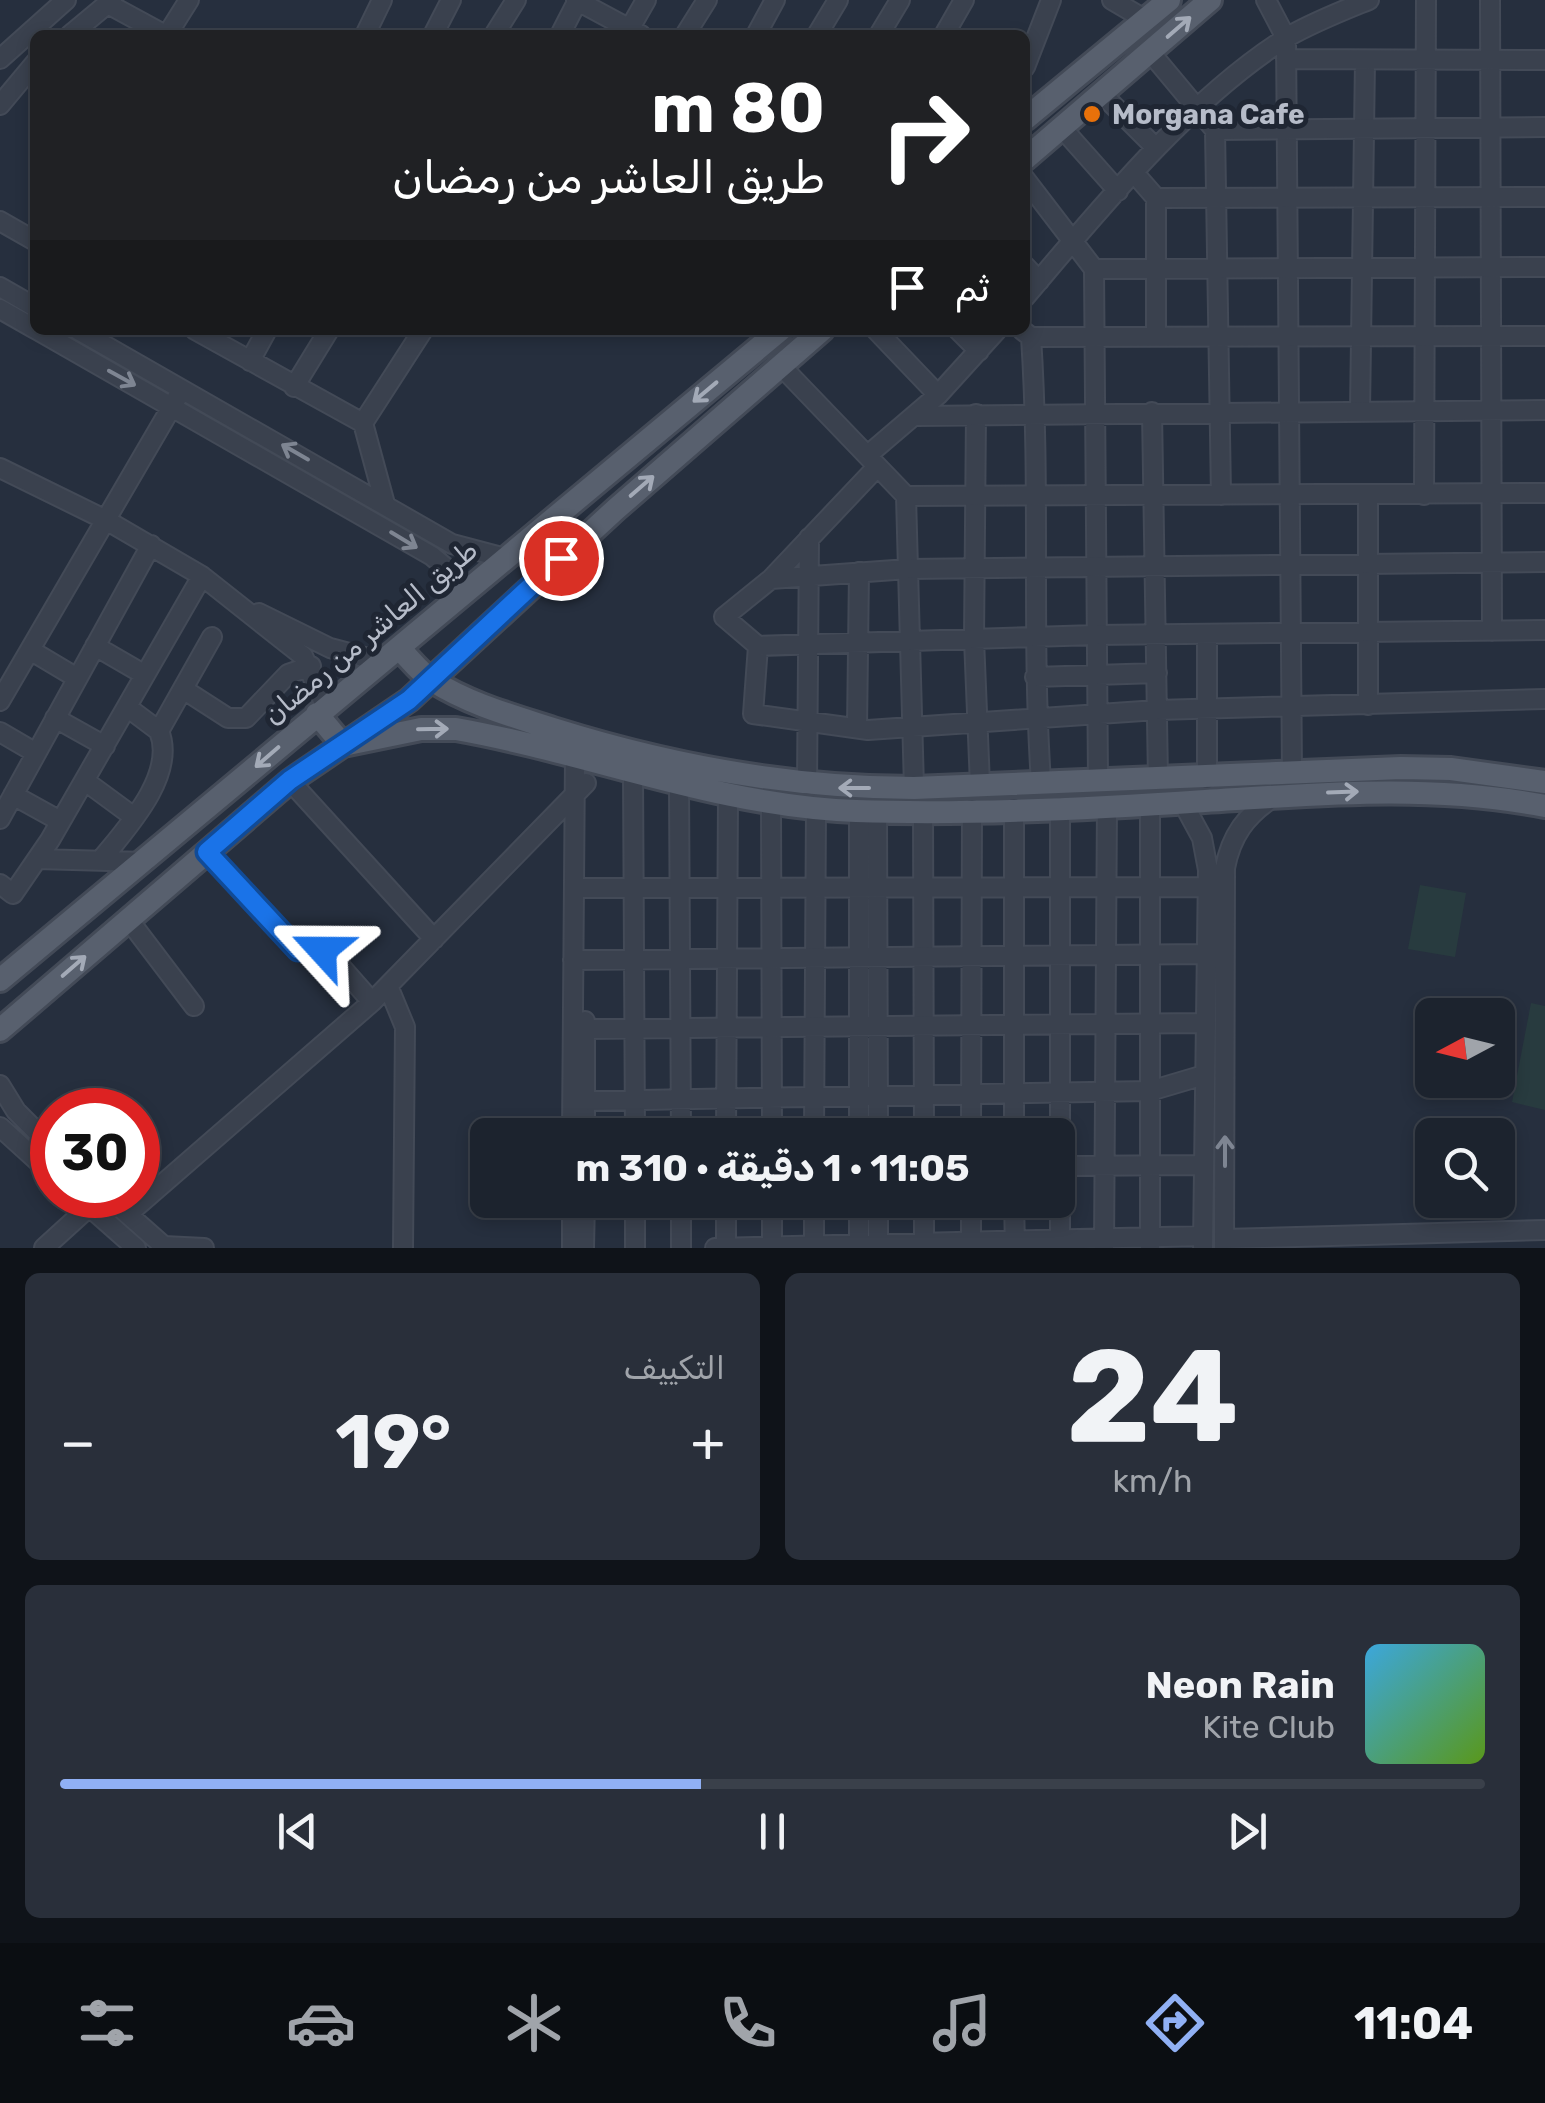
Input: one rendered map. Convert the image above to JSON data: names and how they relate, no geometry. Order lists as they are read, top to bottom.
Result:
{
  "streets": {
    "main road": ["طريق العاشر من رمضان"]
  },
  "places": ["Morgana Cafe"],
  "north": "left",
  "page": {
    "turn": ["80 m", "طريق العاشر من رمضان"],
    "then": "ثم",
    "limit": "30",
    "trip": "11:05 · 1 دقيقة · 310 m",
    "tile": [
      ["24", "km/h"],
      "التكييف"
    ],
    "heat": ["−", "19°", "+"],
    "song": ["Neon Rain", "Kite Club"],
    "tabs": "11:04"
  }
}
